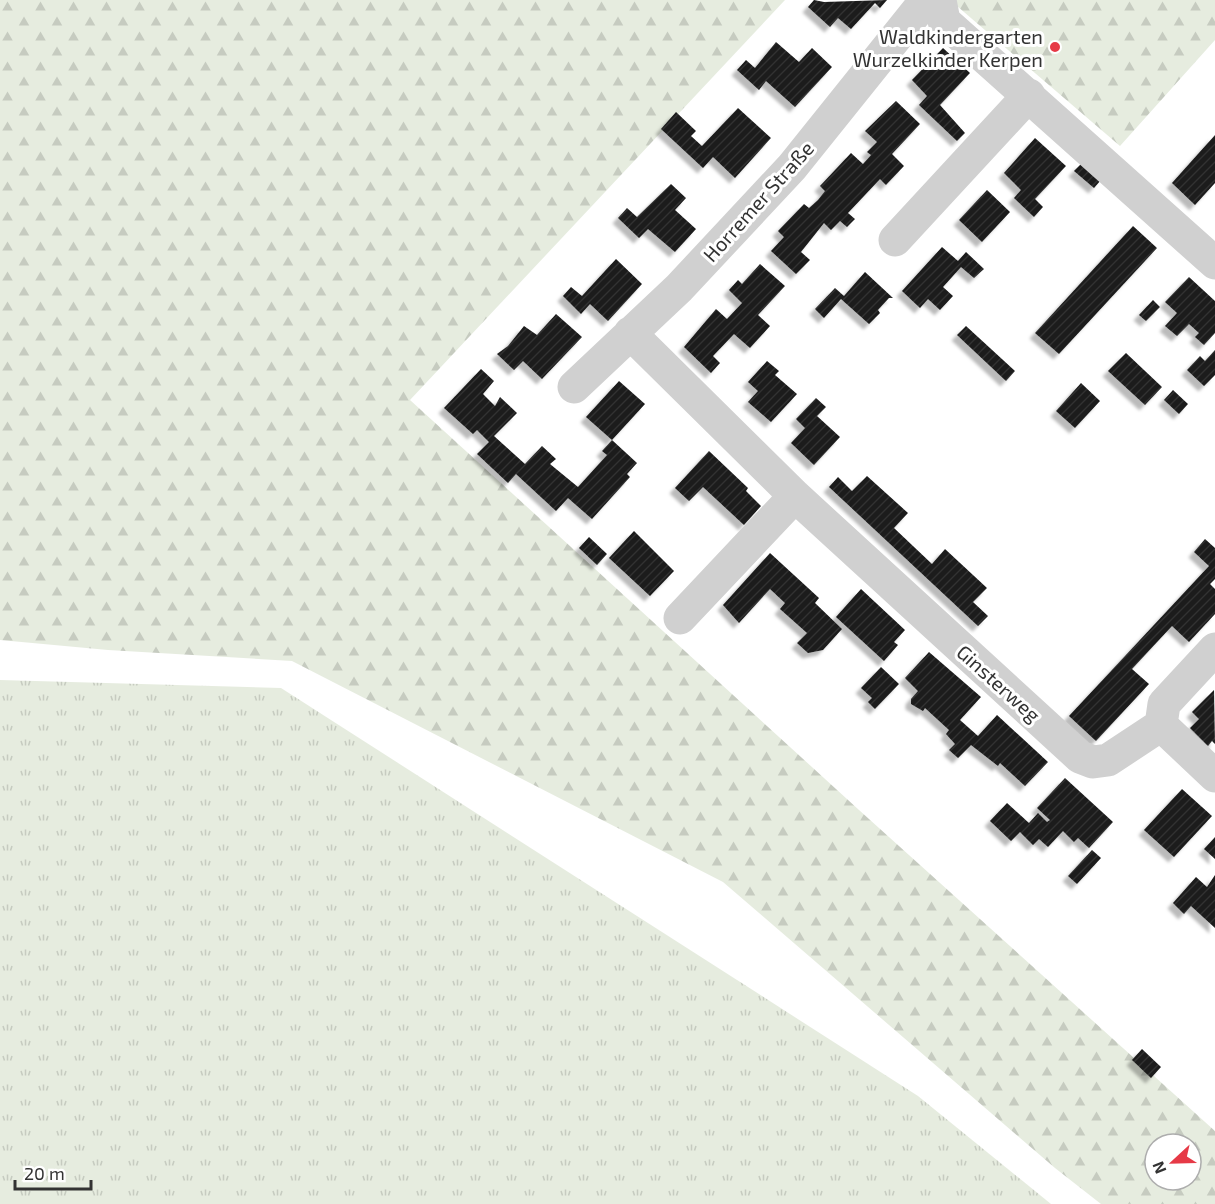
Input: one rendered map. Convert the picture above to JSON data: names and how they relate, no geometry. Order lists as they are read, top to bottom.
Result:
{
  "streets": {
    "street": ["Horremer Straße", "Ginsterweg"]
  },
  "crossings": [
    ["Horremer Straße", "Ginsterweg"]
  ],
  "places": ["Waldkindergarten Wurzelkinder Kerpen"],
  "scale_bar": "20 m",
  "north": "left"
}
